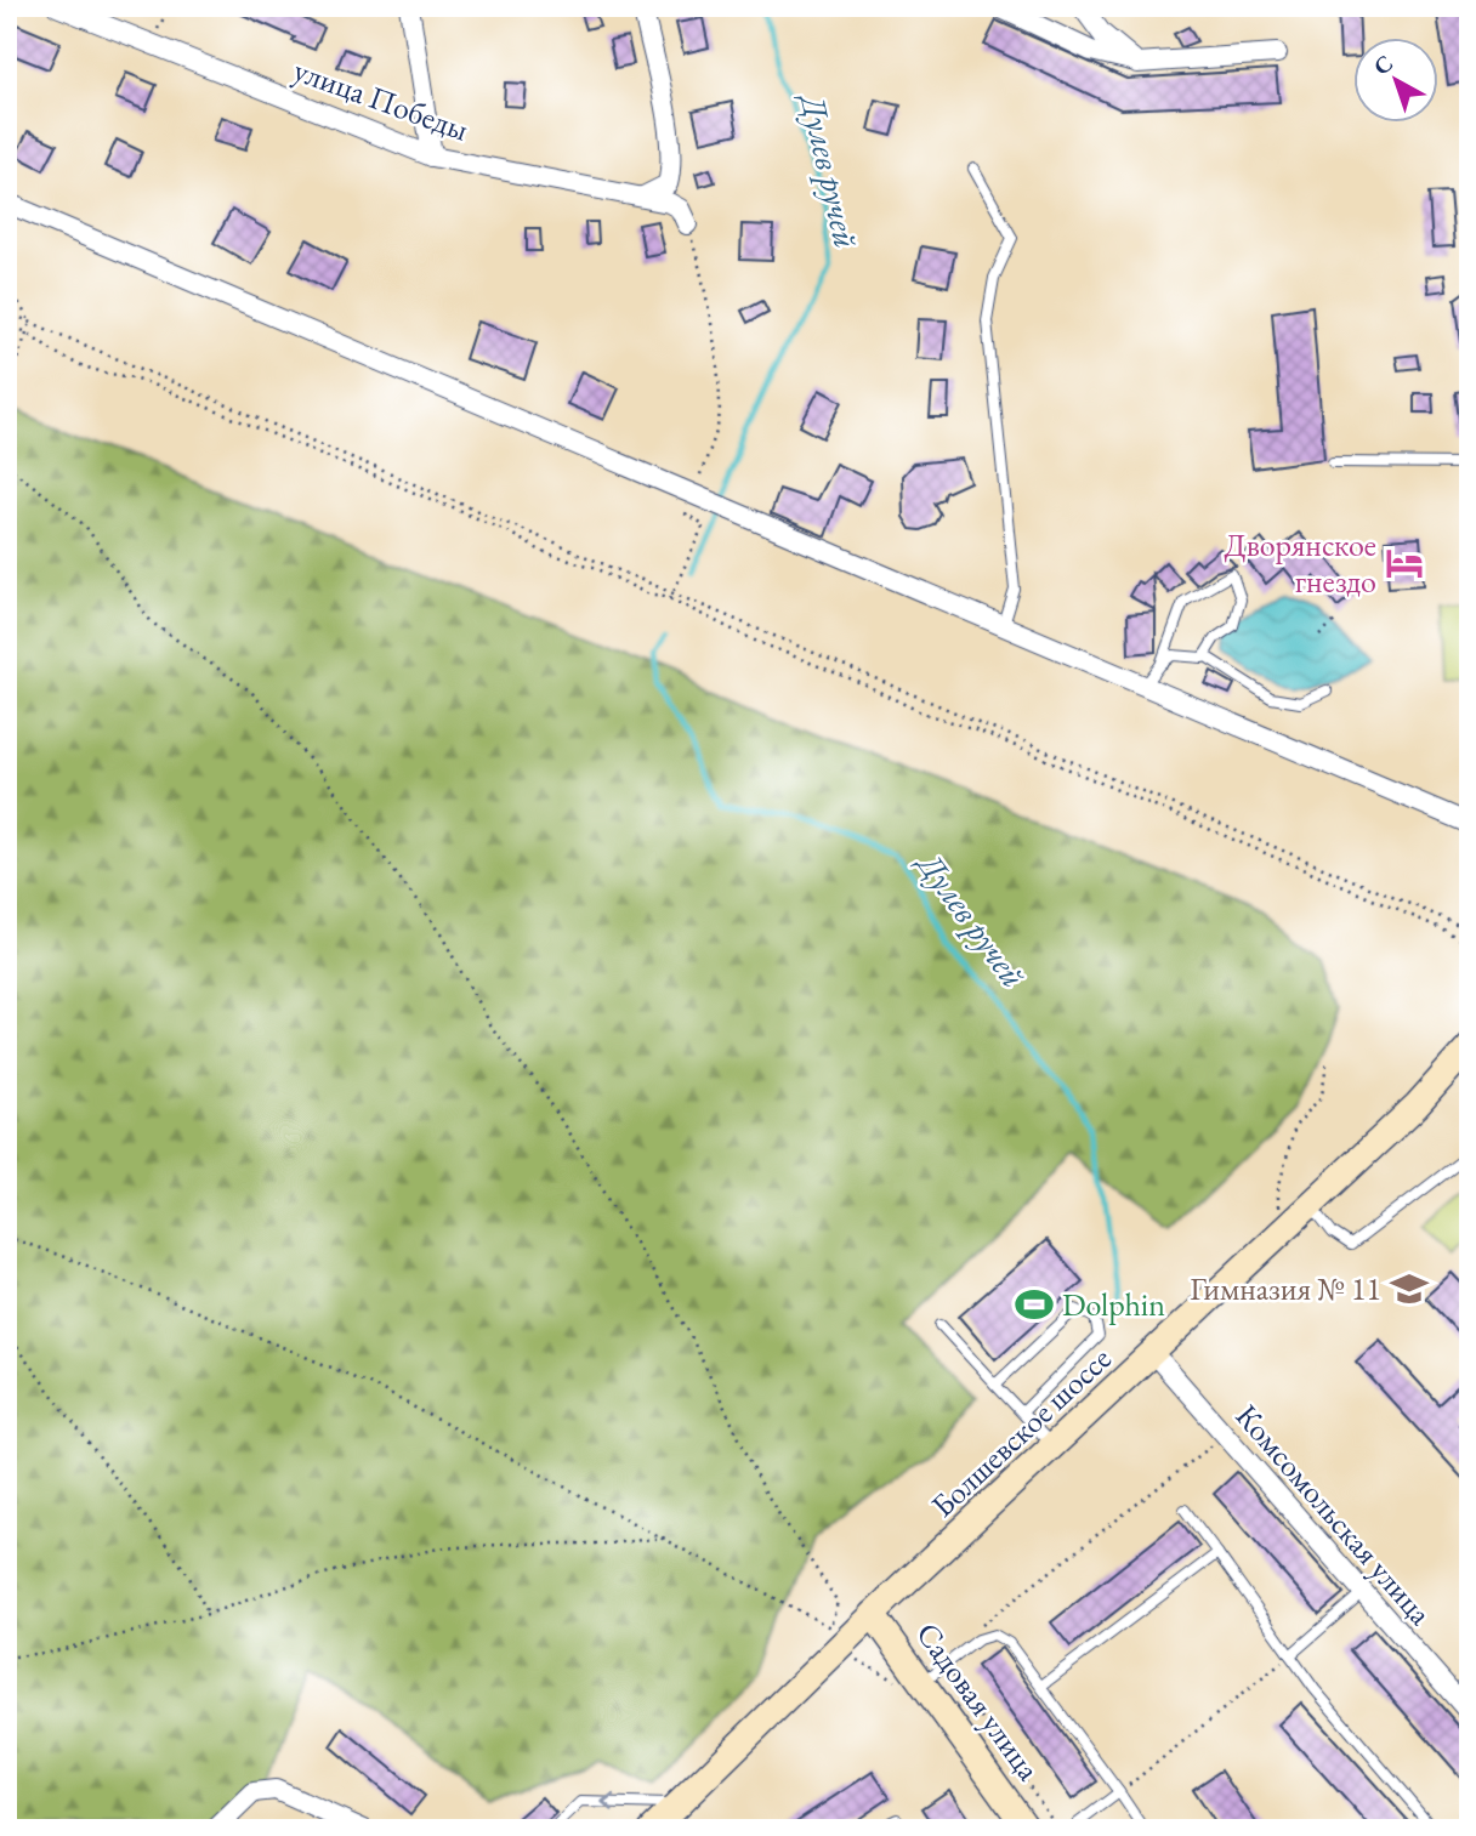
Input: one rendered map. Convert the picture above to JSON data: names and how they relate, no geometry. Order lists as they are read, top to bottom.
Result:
{
  "streets": {
    "main road": ["Болшевское шоссе", "Садовая улица"],
    "street": ["улица Победы", "Комсомольская улица"]
  },
  "crossings": [
    ["Болшевское шоссе", "Комсомольская улица"],
    ["Болшевское шоссе", "Садовая улица"]
  ],
  "water": ["Дулев ручей"],
  "places": {
    "hotel": ["Дворянское гнездо"],
    "school or university": ["Гимназия № 11"],
    "sports": ["Dolphin"]
  },
  "north": "top left"
}
